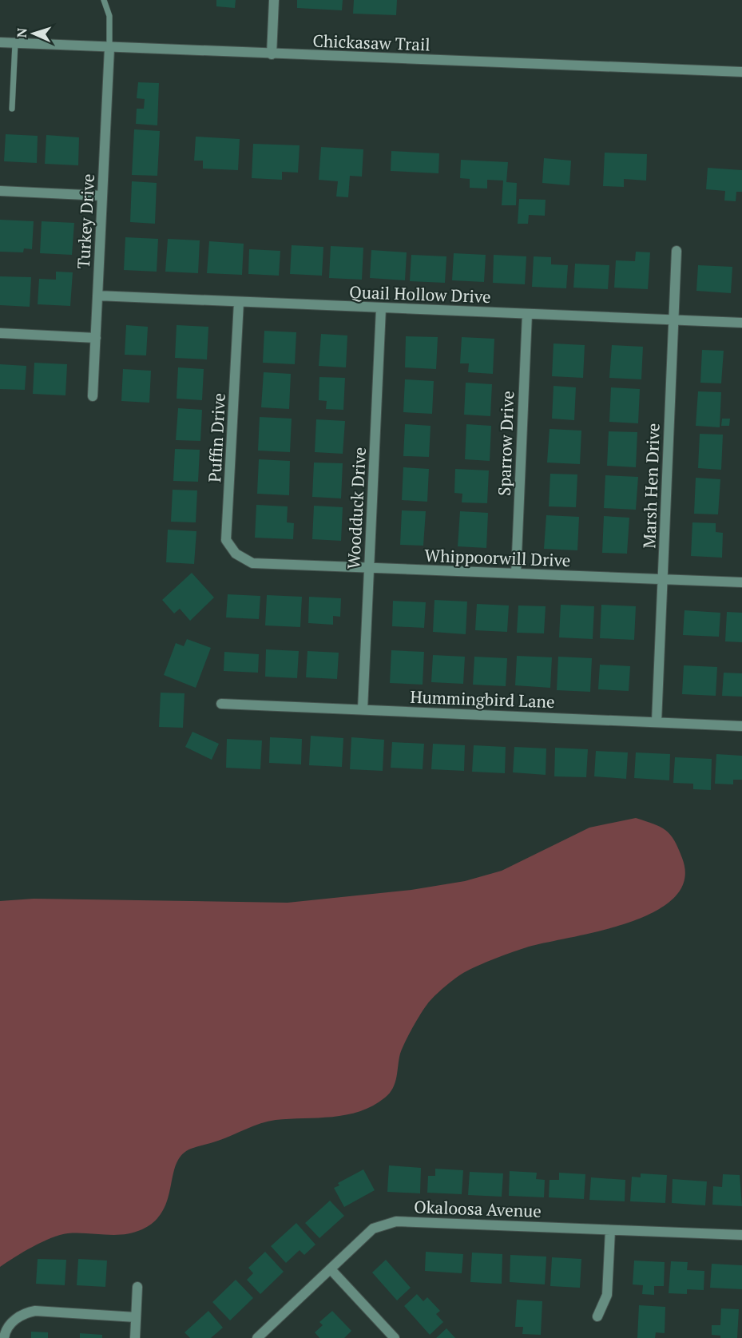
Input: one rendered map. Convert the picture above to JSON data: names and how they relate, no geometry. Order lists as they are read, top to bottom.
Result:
{
  "streets": {
    "street": [
      "Chickasaw Trail",
      "Turkey Drive",
      "Quail Hollow Drive",
      "Puffin Drive",
      "Sparrow Drive",
      "Marsh Hen Drive",
      "Woodduck Drive",
      "Whippoorwill Drive",
      "Hummingbird Lane",
      "Okaloosa Avenue"
    ]
  },
  "crossings": [
    ["Chickasaw Trail", "Turkey Drive"],
    ["Turkey Drive", "Quail Hollow Drive"],
    ["Quail Hollow Drive", "Puffin Drive"],
    ["Quail Hollow Drive", "Sparrow Drive"],
    ["Quail Hollow Drive", "Marsh Hen Drive"],
    ["Quail Hollow Drive", "Woodduck Drive"],
    ["Puffin Drive", "Whippoorwill Drive"],
    ["Sparrow Drive", "Whippoorwill Drive"],
    ["Marsh Hen Drive", "Whippoorwill Drive"],
    ["Marsh Hen Drive", "Hummingbird Lane"],
    ["Woodduck Drive", "Whippoorwill Drive"],
    ["Woodduck Drive", "Hummingbird Lane"]
  ],
  "north": "left"
}
